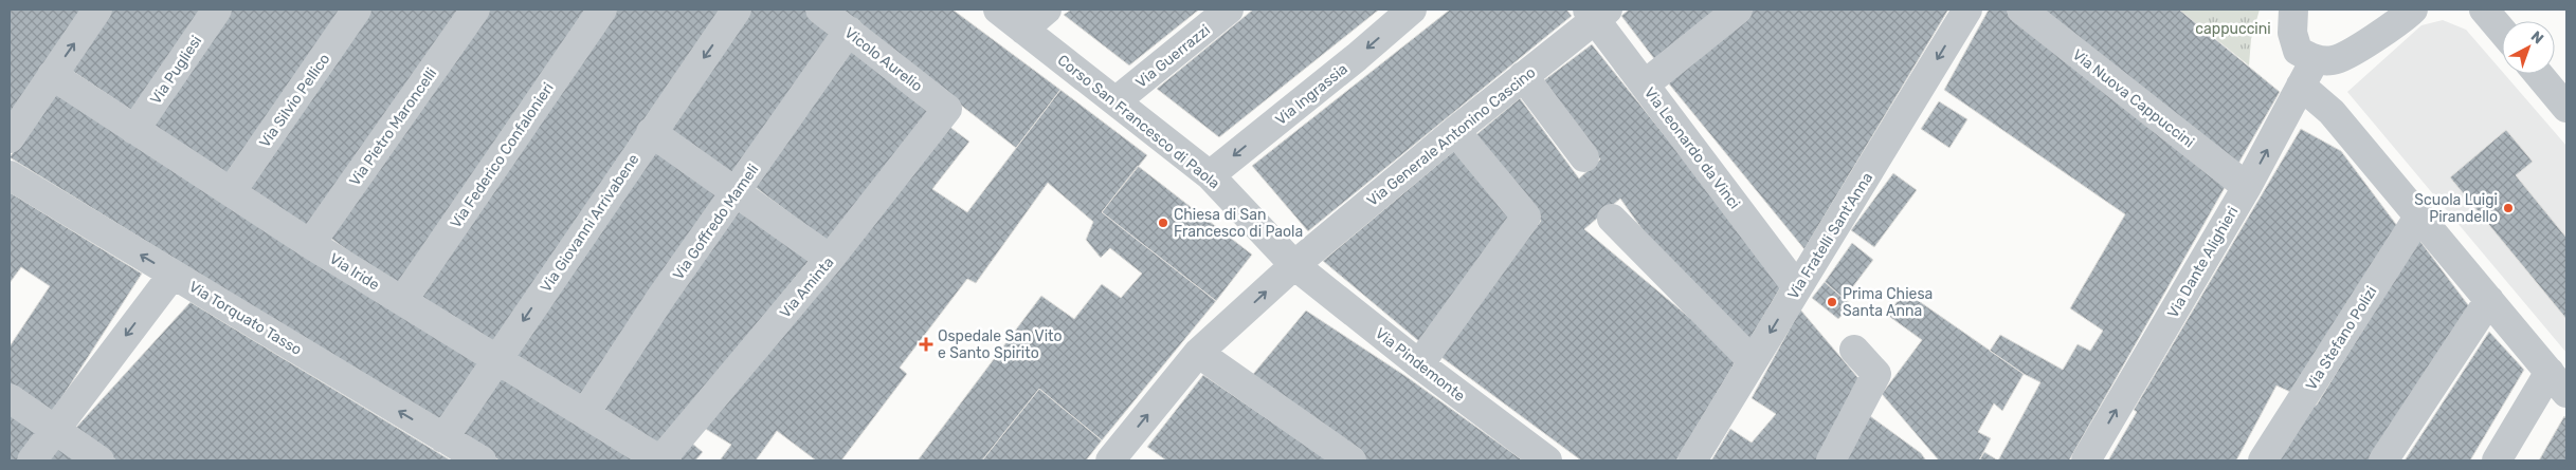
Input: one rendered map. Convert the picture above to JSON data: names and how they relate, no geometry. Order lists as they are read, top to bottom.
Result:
{
  "streets": {
    "street": [
      "Via Guerrazzi",
      "Vicolo Aurelio",
      "Via Pugliesi",
      "Via Ingrassia",
      "Via Nuova Cappuccini",
      "Via Silvio Pellico",
      "Corso San Francesco di Paola",
      "Via Pietro Maroncelli",
      "Via Generale Antonino Cascino",
      "Via Leonardo da Vinci",
      "Via Federico Confalonieri",
      "Via Goffredo Mameli",
      "Via Giovanni Arrivabene",
      "Via Fratelli Sant'Anna",
      "Via Dante Alighieri",
      "Via Iride",
      "Via Aminta",
      "Via Torquato Tasso",
      "Via Stefano Polizi",
      "Via Pindemonte"
    ]
  },
  "crossings": [
    ["Via Guerrazzi", "Corso San Francesco di Paola"],
    ["Vicolo Aurelio", "Via Goffredo Mameli"],
    ["Vicolo Aurelio", "Via Aminta"],
    ["Via Pugliesi", "Via Iride"],
    ["Via Ingrassia", "Corso San Francesco di Paola"],
    ["Via Nuova Cappuccini", "Via Dante Alighieri"],
    ["Via Silvio Pellico", "Via Iride"],
    ["Corso San Francesco di Paola", "Via Generale Antonino Cascino"],
    ["Corso San Francesco di Paola", "Via Pindemonte"],
    ["Via Pietro Maroncelli", "Via Iride"],
    ["Via Generale Antonino Cascino", "Via Leonardo da Vinci"],
    ["Via Generale Antonino Cascino", "Via Pindemonte"],
    ["Via Leonardo da Vinci", "Via Fratelli Sant'Anna"],
    ["Via Federico Confalonieri", "Via Iride"],
    ["Via Goffredo Mameli", "Via Iride"],
    ["Via Giovanni Arrivabene", "Via Iride"],
    ["Via Giovanni Arrivabene", "Via Torquato Tasso"],
    ["Via Iride", "Via Aminta"]
  ],
  "one_way": [
    "Via Ingrassia",
    "Via Generale Antonino Cascino",
    "Via Giovanni Arrivabene",
    "Via Fratelli Sant'Anna",
    "Via Dante Alighieri",
    "Via Torquato Tasso"
  ],
  "parks": ["cappuccini"],
  "places": {
    "other": ["Scuola Luigi Pirandello", "Chiesa di San Francesco di Paola", "Prima Chiesa Santa Anna"],
    "health": ["Ospedale San Vito e Santo Spirito"]
  },
  "north": "top right"
}
